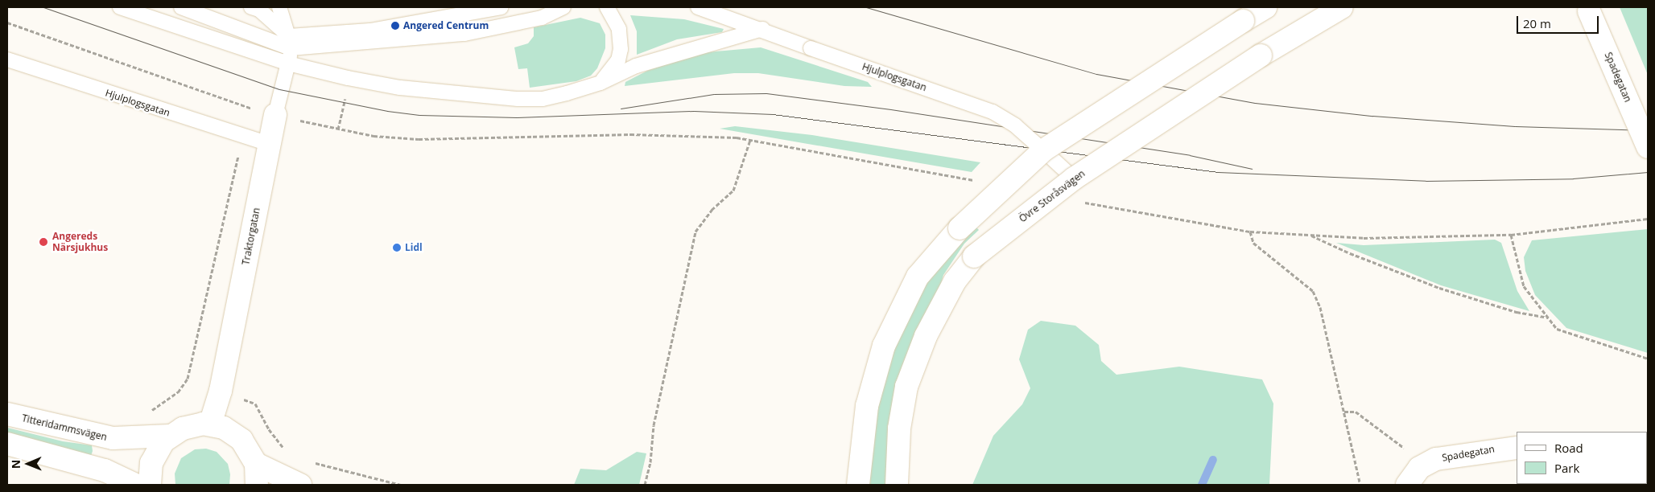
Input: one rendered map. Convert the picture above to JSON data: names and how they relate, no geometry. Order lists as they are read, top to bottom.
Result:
{
  "streets": {
    "street": [
      "Spadegatan",
      "Övre Storåsvägen",
      "Traktorgatan",
      "Titteridammsvägen"
    ],
    "lane": ["Hjulplogsgatan"]
  },
  "crossings": [
    ["Hjulplogsgatan", "Övre Storåsvägen"],
    ["Hjulplogsgatan", "Traktorgatan"]
  ],
  "places": ["Angered Centrum", "Angereds Närsjukhus", "Lidl"],
  "legend": ["Road", "Park"],
  "scale_bar": "20 m",
  "north": "left"
}
